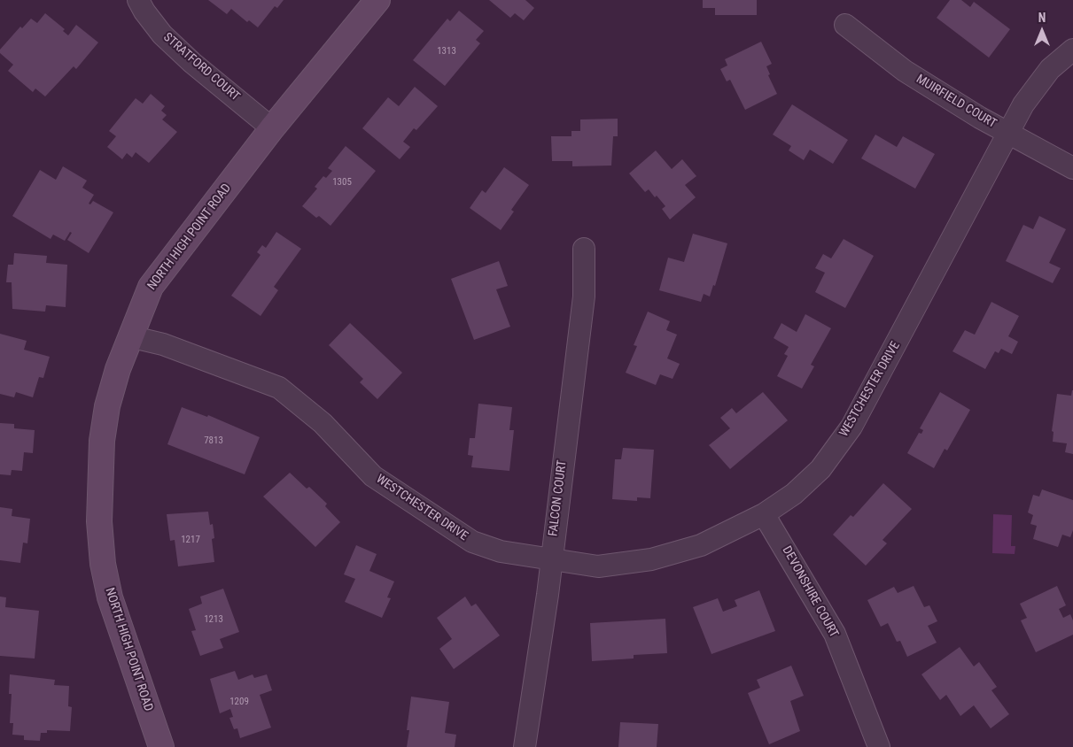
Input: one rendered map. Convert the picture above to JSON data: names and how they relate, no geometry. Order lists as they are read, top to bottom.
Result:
{
  "streets": {
    "street": [
      "STRATFORD COURT",
      "MUIRFIELD COURT",
      "NORTH HIGH POINT ROAD",
      "WESTCHESTER DRIVE",
      "FALCON COURT",
      "DEVONSHIRE COURT"
    ]
  },
  "crossings": [
    ["STRATFORD COURT", "NORTH HIGH POINT ROAD"],
    ["MUIRFIELD COURT", "WESTCHESTER DRIVE"],
    ["NORTH HIGH POINT ROAD", "WESTCHESTER DRIVE"],
    ["WESTCHESTER DRIVE", "FALCON COURT"],
    ["WESTCHESTER DRIVE", "DEVONSHIRE COURT"]
  ],
  "house_numbers": [
    "1313",
    "1305",
    "7813",
    "1217",
    "1213",
    "1209"
  ],
  "north": "top"
}
